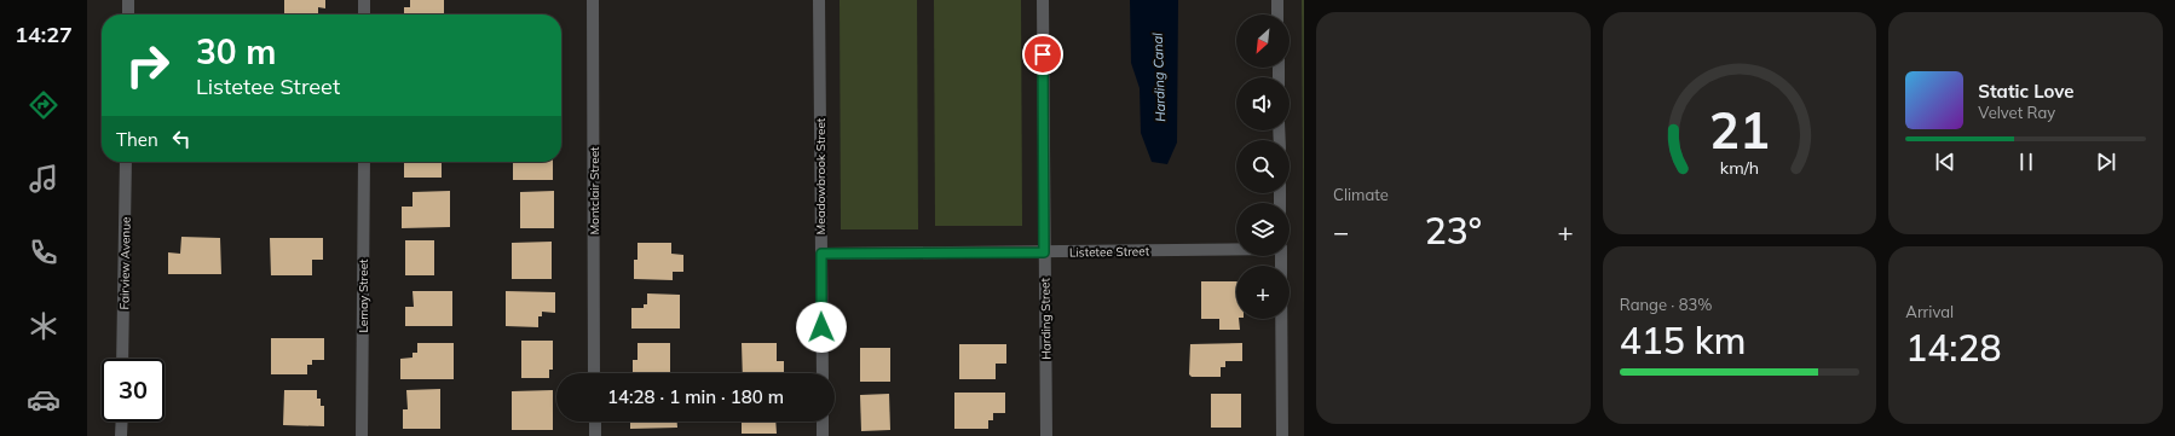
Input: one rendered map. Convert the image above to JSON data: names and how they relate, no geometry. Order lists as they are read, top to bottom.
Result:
{
  "streets": {
    "street": [
      "Meadowbrook Street",
      "Montclair Street",
      "Listetee Street",
      "Fairview Avenue",
      "Lemay Street",
      "Harding Street"
    ]
  },
  "crossings": [
    ["Meadowbrook Street", "Listetee Street"],
    ["Listetee Street", "Harding Street"]
  ],
  "water": ["Harding Canal"],
  "north": "bottom left",
  "page": {
    "tabs": "14:27",
    "tile": [
      "Climate",
      ["Range · 83%", "415 km"],
      ["Arrival", "14:28"]
    ],
    "map_buttons": "+",
    "turn": ["30 m", "Listetee Street"],
    "song": ["Static Love", "Velvet Ray"],
    "then": "Then",
    "heat": ["−", "23°", "+"],
    "limit": "30",
    "trip": "14:28 · 1 min · 180 m",
    "gauge": ["21", "km/h"]
  }
}
